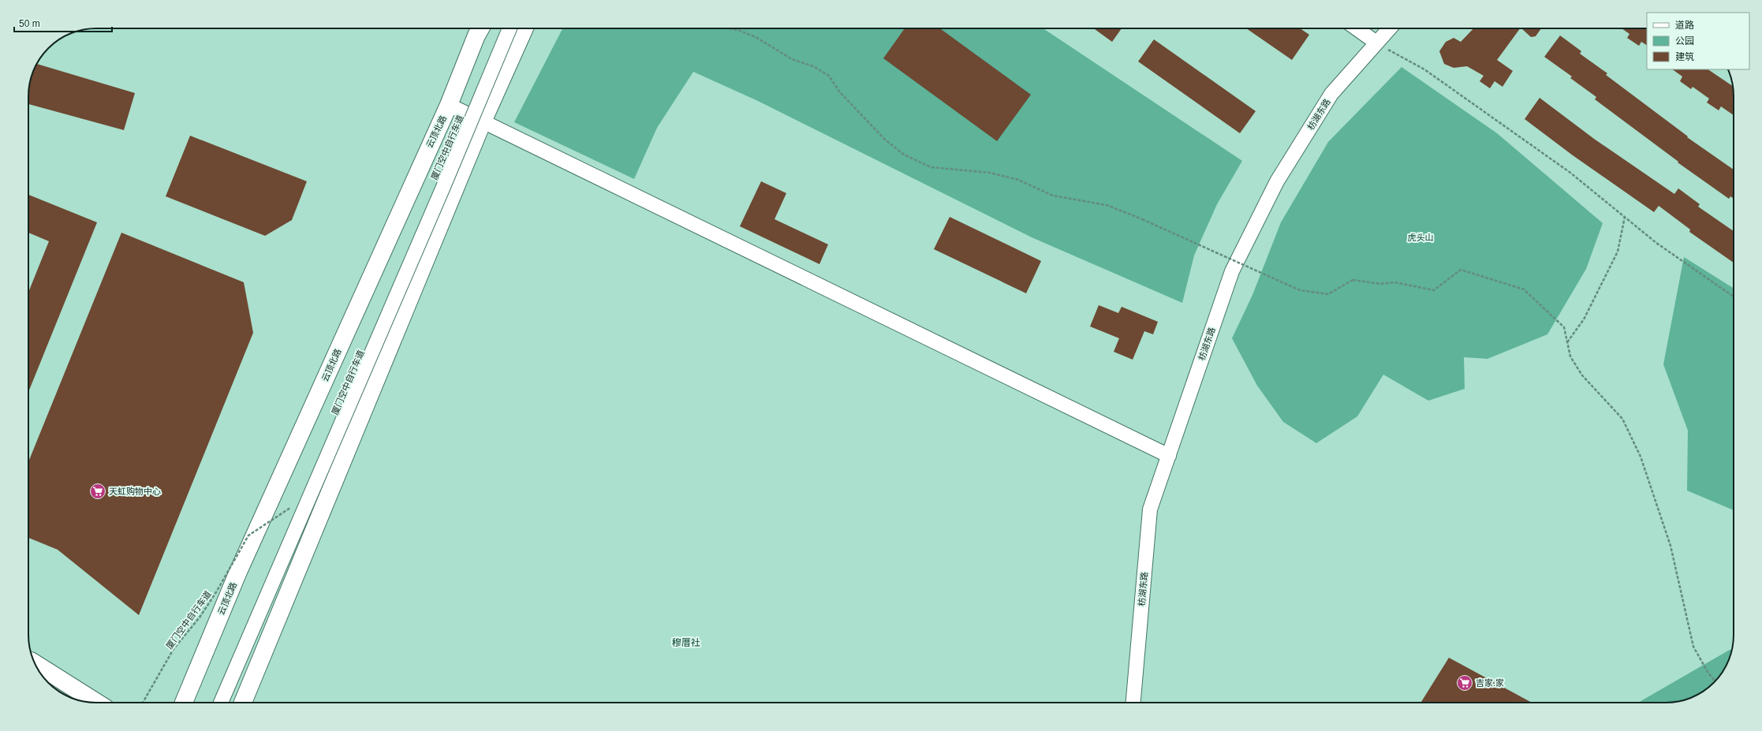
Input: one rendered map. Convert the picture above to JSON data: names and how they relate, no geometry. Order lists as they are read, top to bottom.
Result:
{
  "streets": {
    "main road": ["云顶北路"],
    "street": ["枋湖东路"],
    "path": ["厦门空中自行车道"]
  },
  "districts": ["穆厝社"],
  "parks": ["虎头山"],
  "places": {
    "supermarket": ["天虹购物中心", "吉家.家"]
  },
  "legend": ["道路", "公园", "建筑"],
  "scale_bar": "50 m"
}
